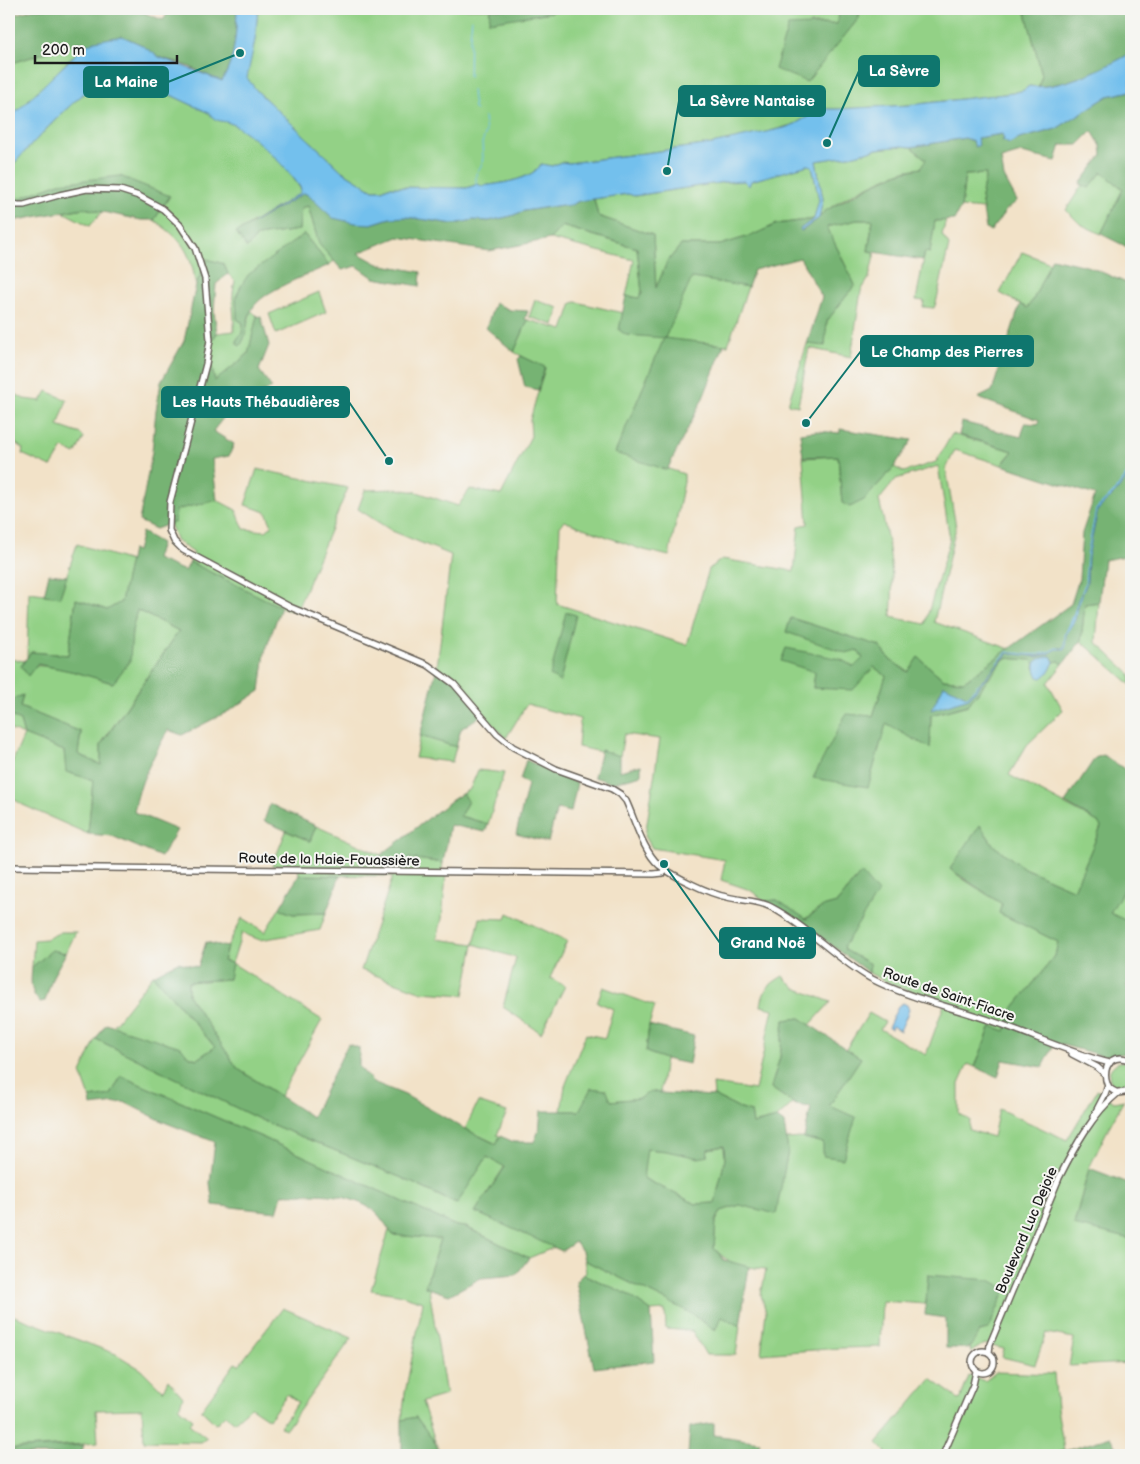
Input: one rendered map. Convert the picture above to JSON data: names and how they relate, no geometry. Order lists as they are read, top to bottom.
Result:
{
  "streets": {
    "main road": ["Route de la Haie-Fouassière", "Route de Saint-Fiacre", "Boulevard Luc Dejoie"]
  },
  "crossings": [
    ["Route de la Haie-Fouassière", "Route de Saint-Fiacre"]
  ],
  "places": [
    "La Maine",
    "La Sèvre",
    "La Sèvre Nantaise",
    "Le Champ des Pierres",
    "Les Hauts Thébaudières",
    "Grand Noë"
  ],
  "scale_bar": "200 m"
}
